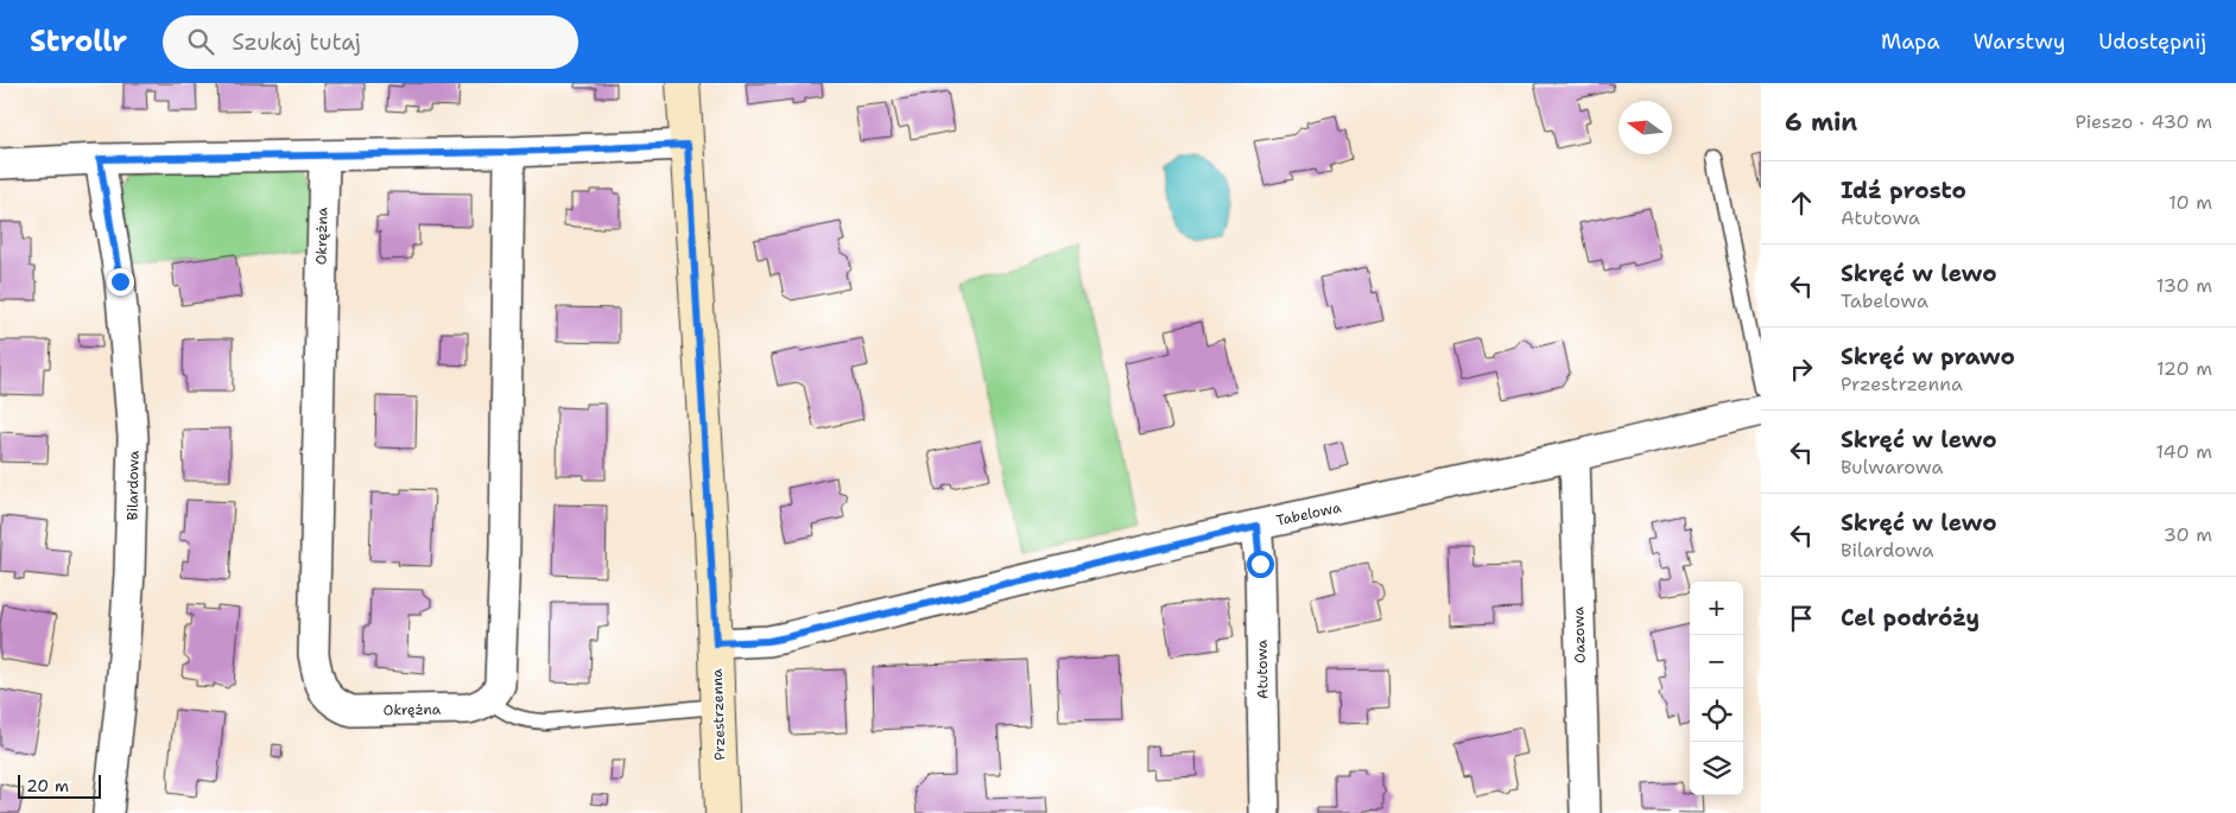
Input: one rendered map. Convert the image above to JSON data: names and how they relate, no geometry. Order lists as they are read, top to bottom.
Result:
{
  "streets": {
    "street": [
      "Okrężna",
      "Bilardowa",
      "Tabelowa",
      "Oazowa",
      "Atutowa",
      "Przestrzenna"
    ]
  },
  "crossings": [
    ["Tabelowa", "Oazowa"],
    ["Tabelowa", "Atutowa"],
    ["Tabelowa", "Przestrzenna"]
  ],
  "scale_bar": "20 m",
  "north": "left",
  "page": {
    "header": "Strollr",
    "search": "Szukaj tutaj",
    "nav": ["Mapa", "Warstwy", "Udostępnij"],
    "heading": ["6 min", "Pieszo · 430 m"],
    "list": [
      ["Idź prosto", "Atutowa", "10 m"],
      ["Skręć w lewo", "Tabelowa", "130 m"],
      ["Skręć w prawo", "Przestrzenna", "120 m"],
      ["Skręć w lewo", "Bulwarowa", "140 m"],
      ["Skręć w lewo", "Bilardowa", "30 m"],
      "Cel podróży"
    ],
    "map_buttons": ["+", "−"],
    "scale": "20 m"
  }
}
